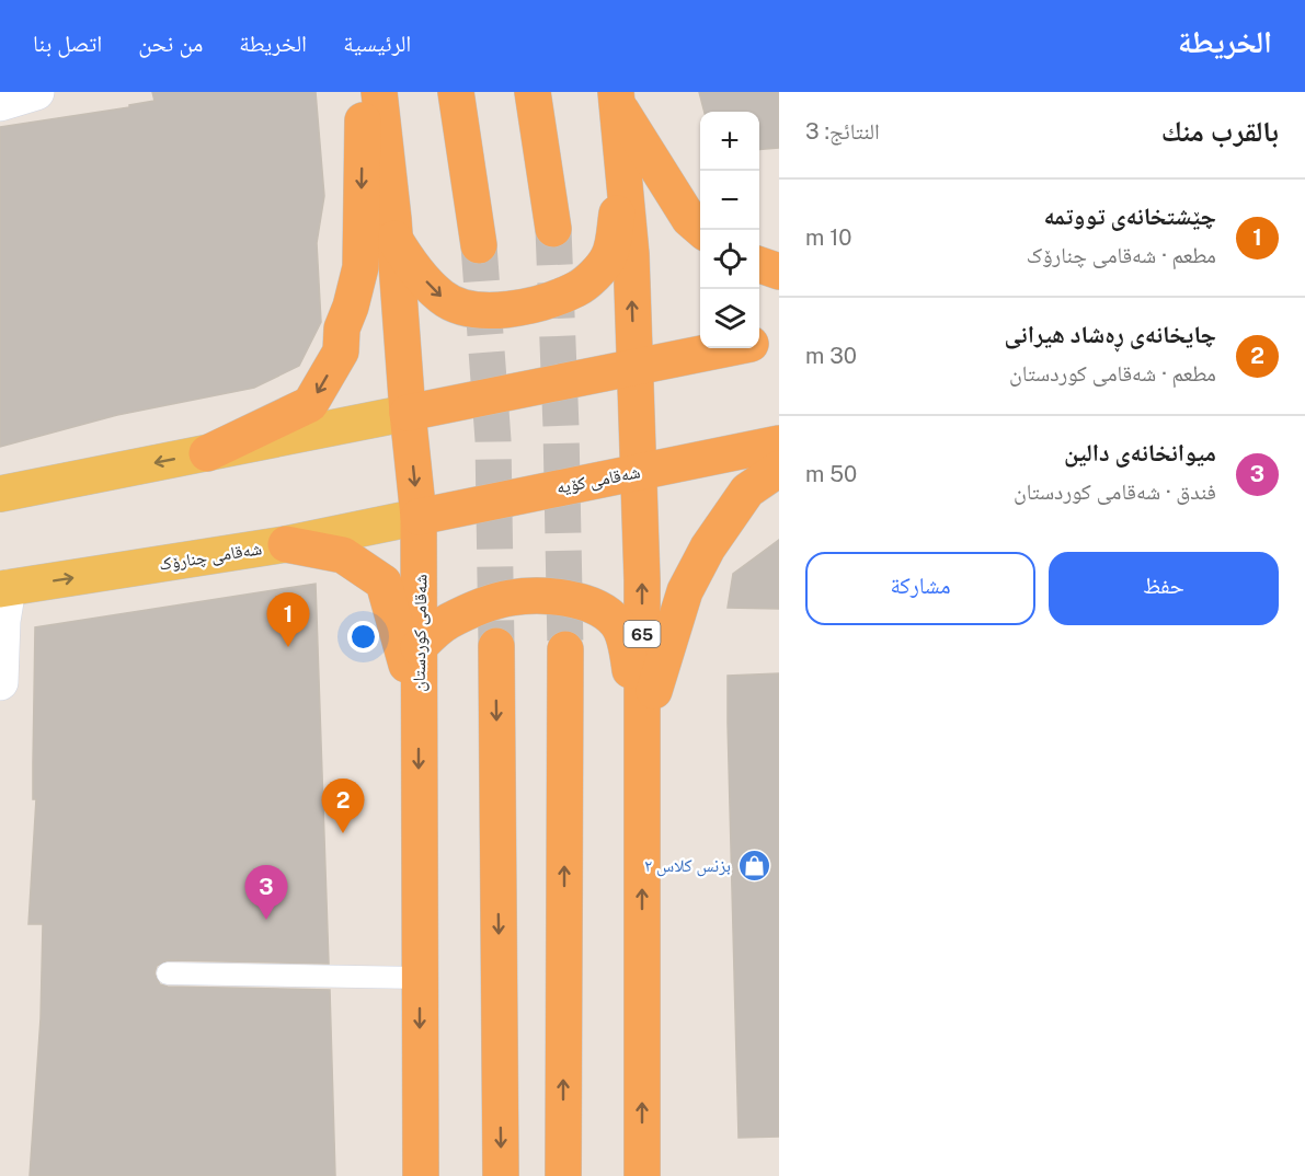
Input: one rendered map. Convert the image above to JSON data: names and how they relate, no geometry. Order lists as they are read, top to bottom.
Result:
{
  "streets": {
    "highway": ["شەقامی کۆیە", "شەقامی کوردستان", "65"],
    "main road": ["شەقامی چنارۆک"]
  },
  "crossings": [
    ["شەقامی کۆیە", "شەقامی چنارۆک"],
    ["شەقامی کۆیە", "شەقامی کوردستان"],
    ["شەقامی کۆیە", "65"],
    ["شەقامی چنارۆک", "شەقامی کوردستان"]
  ],
  "places": {
    "shop": ["بزنس کلاس ٢"]
  },
  "page": {
    "header": "الخريطة",
    "nav": [
      "الرئيسية",
      "الخريطة",
      "من نحن",
      "اتصل بنا"
    ],
    "heading": ["بالقرب منك", "النتائج: 3"],
    "map_buttons": ["+", "−"],
    "list": [
      {
        "mark": "1",
        "name": "چێشتخانەی تووتمە",
        "note": "مطعم · شەقامی چنارۆک",
        "value": "10 m"
      },
      {
        "mark": "2",
        "name": "چایخانەی ڕەشاد ھیرانی",
        "note": "مطعم · شەقامی کوردستان",
        "value": "30 m"
      },
      {
        "mark": "3",
        "name": "میوانخانەی دالین",
        "note": "فندق · شەقامی کوردستان",
        "value": "50 m"
      }
    ],
    "buttons": ["حفظ", "مشاركة"],
    "pins": ["1", "2", "3"]
  }
}
